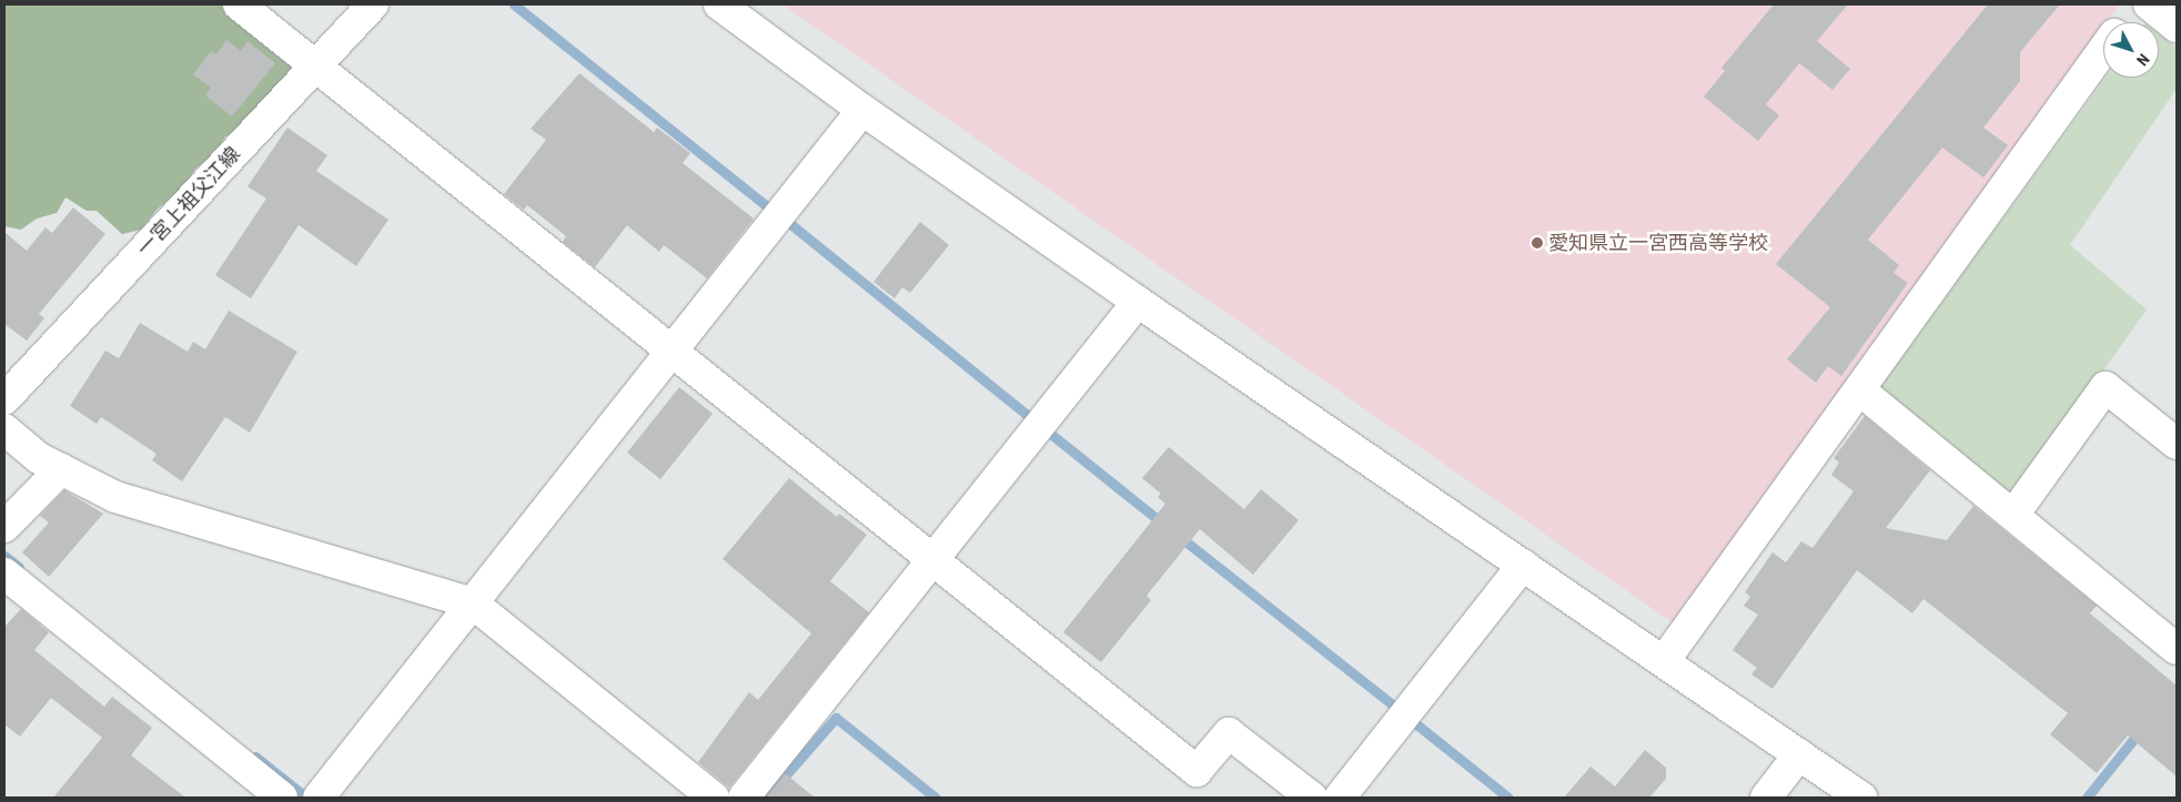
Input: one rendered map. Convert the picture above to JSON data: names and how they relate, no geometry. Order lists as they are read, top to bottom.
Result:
{
  "streets": {
    "street": ["一宮上祖父江線"]
  },
  "places": ["愛知県立一宮西高等学校"],
  "north": "bottom right"
}
